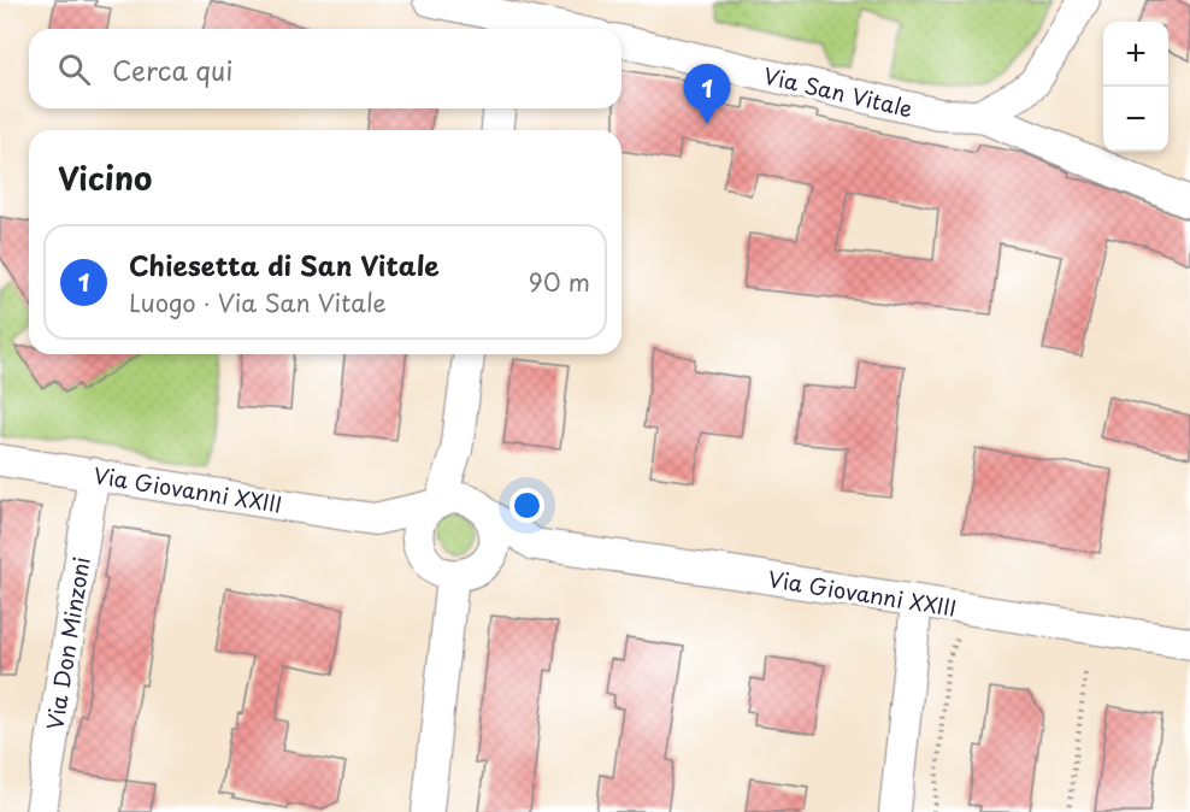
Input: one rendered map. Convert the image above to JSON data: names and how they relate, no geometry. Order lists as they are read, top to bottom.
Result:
{
  "streets": {
    "street": ["Via San Vitale", "Via Giovanni XXIII", "Via Don Minzoni"]
  },
  "crossings": [
    ["Via Giovanni XXIII", "Via Don Minzoni"]
  ],
  "page": {
    "map_buttons": ["+", "−"],
    "search": "Cerca qui",
    "pins": "1",
    "heading": "Vicino",
    "list": [
      {
        "mark": "1",
        "name": "Chiesetta di San Vitale",
        "note": "Luogo · Via San Vitale",
        "value": "90 m"
      }
    ]
  }
}
